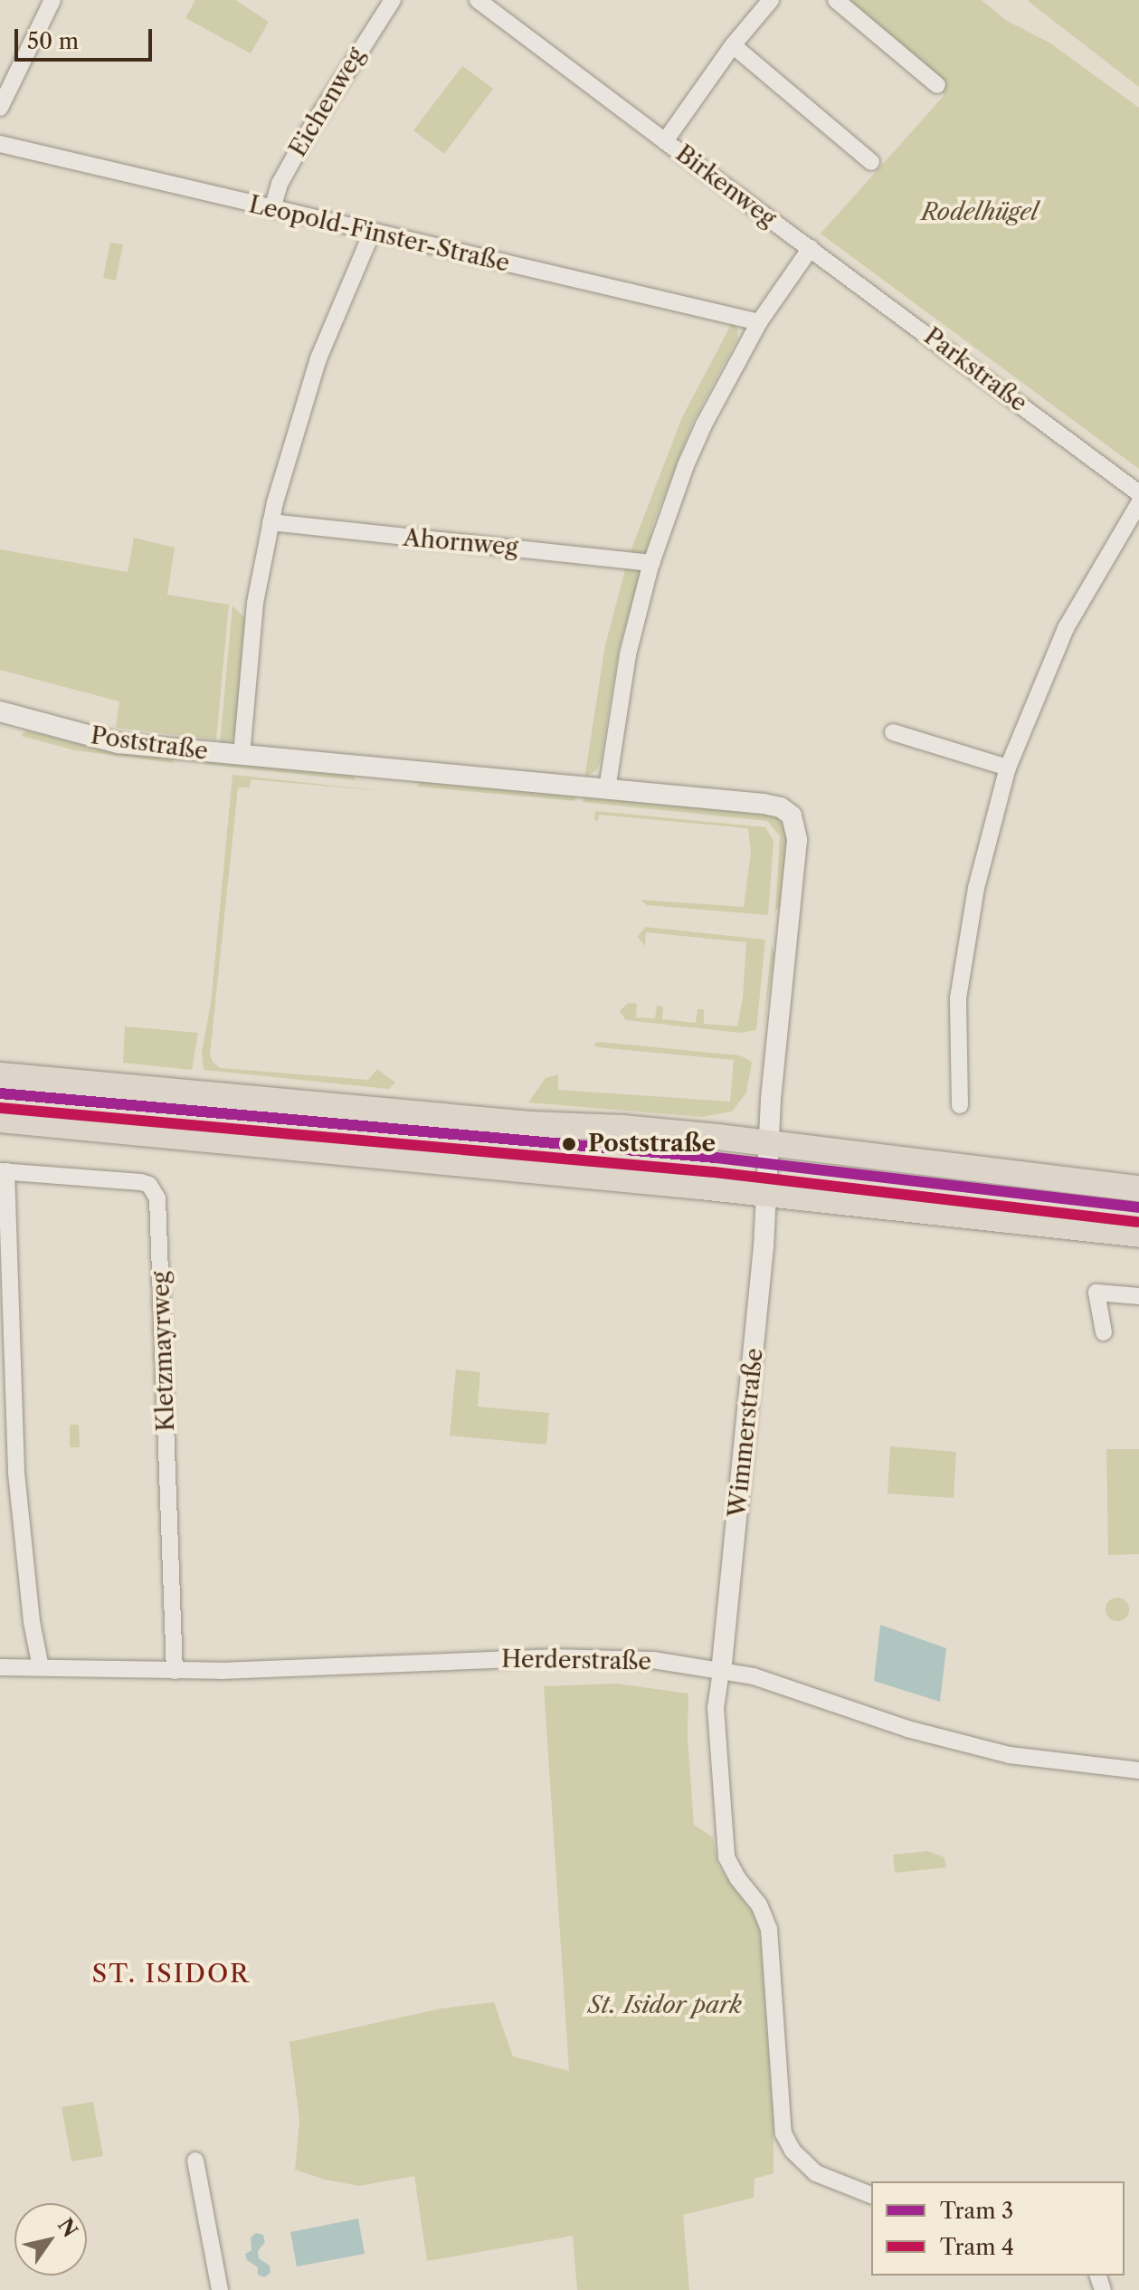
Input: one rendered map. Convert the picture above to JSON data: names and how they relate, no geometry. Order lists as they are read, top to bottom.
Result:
{
  "streets": {
    "street": [
      "Eichenweg",
      "Birkenweg",
      "Leopold-Finster-Straße",
      "Parkstraße",
      "Ahornweg",
      "Poststraße",
      "Kletzmayrweg",
      "Wimmerstraße",
      "Herderstraße"
    ]
  },
  "crossings": [
    ["Eichenweg", "Leopold-Finster-Straße"],
    ["Birkenweg", "Parkstraße"],
    ["Poststraße", "Wimmerstraße"],
    ["Kletzmayrweg", "Herderstraße"],
    ["Wimmerstraße", "Herderstraße"]
  ],
  "districts": ["ST. ISIDOR"],
  "parks": ["Rodelhügel", "St. Isidor park"],
  "places": ["Poststraße"],
  "lines": ["tram line 3", "tram line 4"],
  "legend": ["Tram 3", "Tram 4"],
  "scale_bar": "50 m",
  "north": "top right"
}
